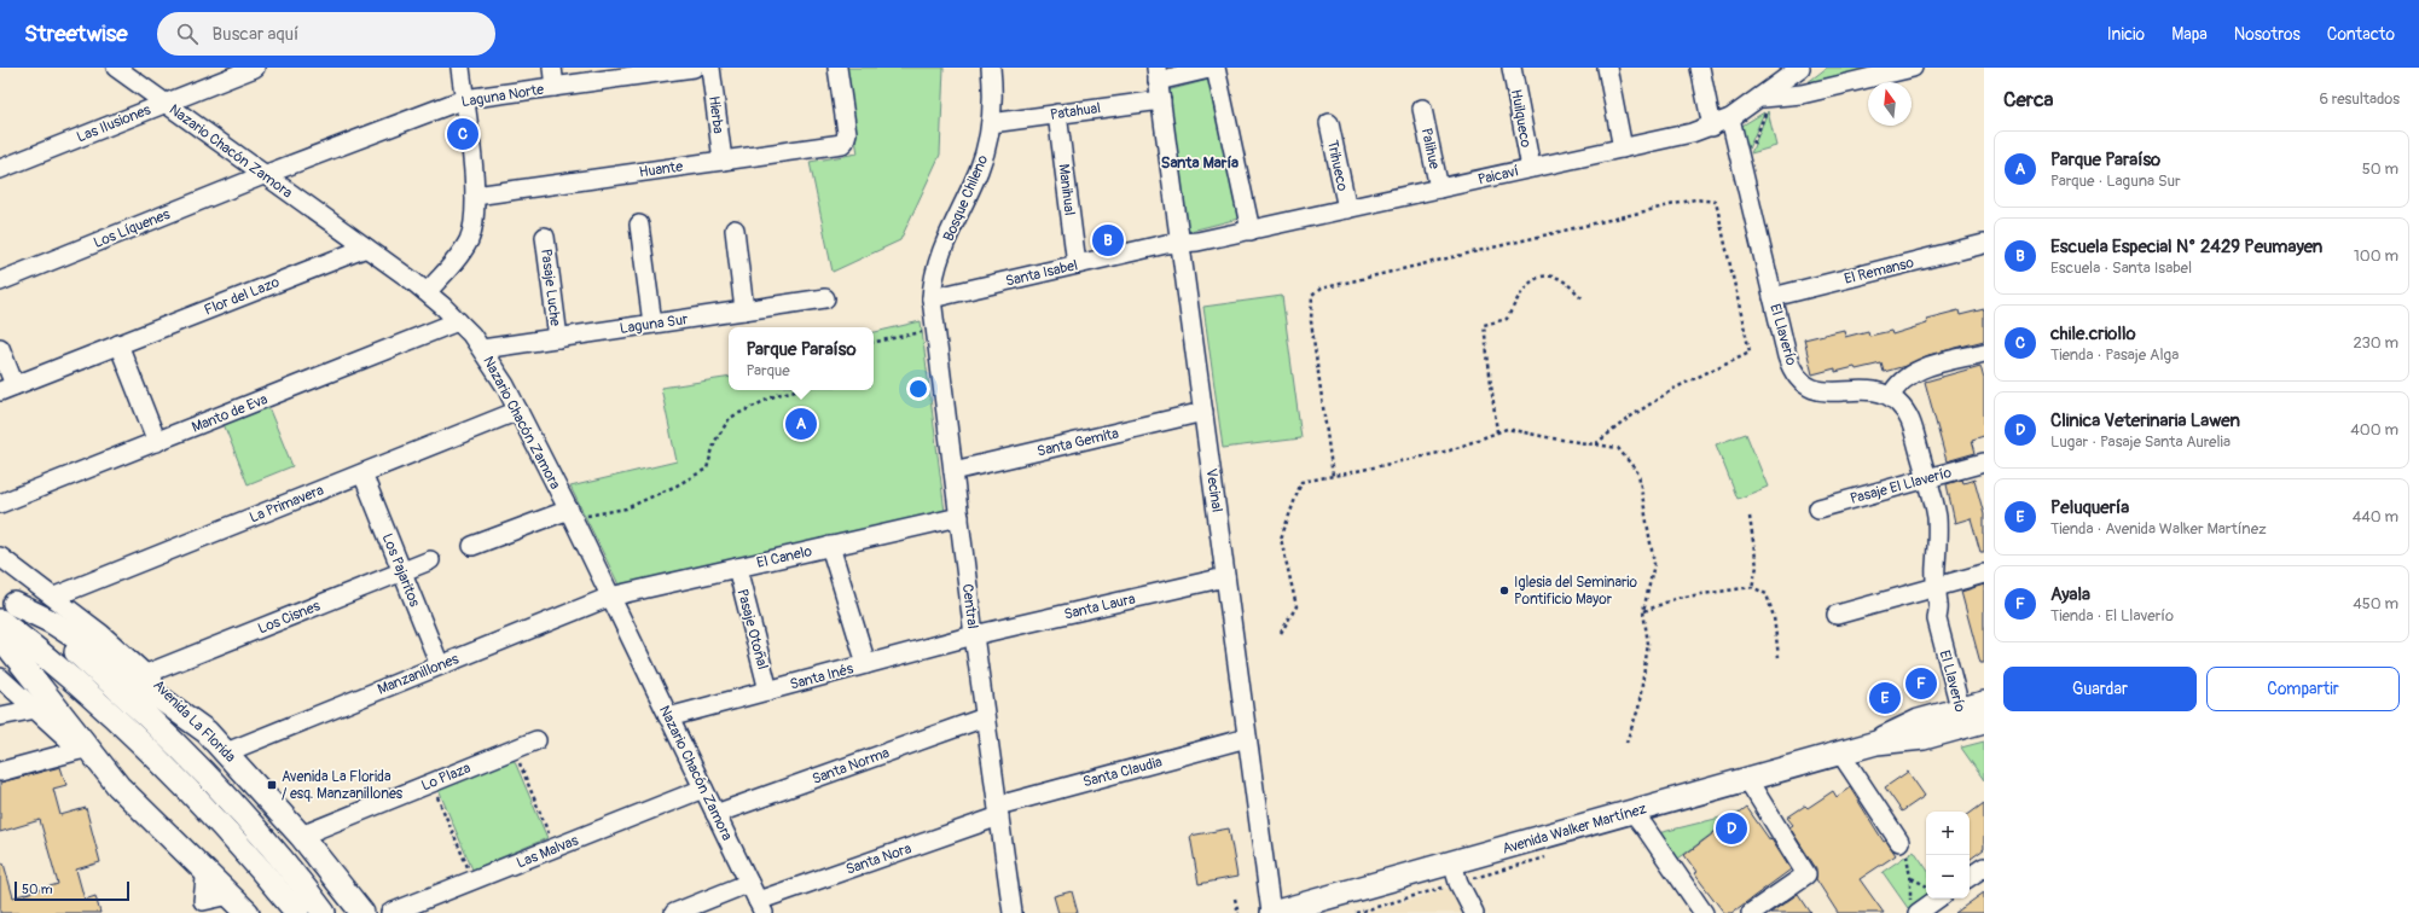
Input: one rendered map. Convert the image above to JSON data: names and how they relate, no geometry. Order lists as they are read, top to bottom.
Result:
{
  "streets": {
    "main road": ["Avenida La Florida", "Avenida Walker Martínez"],
    "street": [
      "Laguna Norte",
      "Patahual",
      "Hierba",
      "Huilqueco",
      "Las Ilusiones",
      "Palihue",
      "Nazario Chacón Zamora",
      "Trihueco",
      "Huante",
      "Paicaví",
      "Manihual",
      "Bosque Chileno",
      "Los Líquenes",
      "El Remanso",
      "Santa Isabel",
      "Pasaje Luche",
      "Flor del Lazo",
      "Laguna Sur",
      "El Llaverío",
      "Manto de Eva",
      "Santa Gemita",
      "Pasaje El Llaverío",
      "Vecinal",
      "La Primavera",
      "El Canelo",
      "Los Pajaritos",
      "Central",
      "Santa Laura",
      "Los Cisnes",
      "Pasaje Otoñal",
      "Manzanillones",
      "Santa Inés",
      "Santa Norma",
      "Santa Claudia",
      "Lo Plaza",
      "Las Malvas",
      "Santa Nora"
    ]
  },
  "crossings": [
    ["Laguna Norte", "Nazario Chacón Zamora"],
    ["Laguna Norte", "Los Líquenes"],
    ["Patahual", "Manihual"],
    ["Patahual", "Bosque Chileno"],
    ["Patahual", "Vecinal"],
    ["Hierba", "Huante"],
    ["Huilqueco", "Paicaví"],
    ["Las Ilusiones", "Nazario Chacón Zamora"],
    ["Palihue", "Paicaví"],
    ["Nazario Chacón Zamora", "Los Líquenes"],
    ["Nazario Chacón Zamora", "Flor del Lazo"],
    ["Nazario Chacón Zamora", "Laguna Sur"],
    ["Nazario Chacón Zamora", "Manto de Eva"],
    ["Nazario Chacón Zamora", "La Primavera"],
    ["Nazario Chacón Zamora", "El Canelo"],
    ["Nazario Chacón Zamora", "Manzanillones"],
    ["Nazario Chacón Zamora", "Santa Inés"],
    ["Nazario Chacón Zamora", "Santa Norma"],
    ["Nazario Chacón Zamora", "Las Malvas"],
    ["Nazario Chacón Zamora", "Santa Nora"],
    ["Trihueco", "Paicaví"],
    ["Paicaví", "Santa Isabel"],
    ["Paicaví", "El Llaverío"],
    ["Paicaví", "Vecinal"],
    ["Manihual", "Santa Isabel"],
    ["Bosque Chileno", "Santa Isabel"],
    ["Bosque Chileno", "Central"],
    ["El Remanso", "El Llaverío"],
    ["Santa Isabel", "Vecinal"],
    ["Santa Isabel", "Central"],
    ["Pasaje Luche", "Laguna Sur"],
    ["El Llaverío", "Pasaje El Llaverío"],
    ["El Llaverío", "Avenida Walker Martínez"],
    ["Santa Gemita", "Vecinal"],
    ["Santa Gemita", "Central"],
    ["Vecinal", "Santa Laura"],
    ["Vecinal", "Santa Claudia"],
    ["Vecinal", "Avenida Walker Martínez"],
    ["La Primavera", "Los Pajaritos"],
    ["La Primavera", "Avenida La Florida"],
    ["El Canelo", "Central"],
    ["El Canelo", "Pasaje Otoñal"],
    ["El Canelo", "Manzanillones"],
    ["Los Pajaritos", "Los Cisnes"],
    ["Los Pajaritos", "Manzanillones"],
    ["Central", "Santa Laura"],
    ["Central", "Santa Inés"],
    ["Central", "Santa Norma"],
    ["Central", "Santa Claudia"],
    ["Central", "Santa Nora"],
    ["Santa Laura", "Santa Inés"],
    ["Los Cisnes", "Avenida La Florida"],
    ["Pasaje Otoñal", "Santa Inés"],
    ["Manzanillones", "Avenida La Florida"],
    ["Avenida La Florida", "Lo Plaza"],
    ["Santa Claudia", "Santa Nora"]
  ],
  "districts": ["Santa María"],
  "places": {
    "other": ["Iglesia del Seminario Pontificio Mayor"],
    "transit": ["Avenida La Florida / esq. Manzanillones"]
  },
  "scale_bar": "50 m",
  "north": "top",
  "page": {
    "header": "Streetwise",
    "search": "Buscar aquí",
    "nav": [
      "Inicio",
      "Mapa",
      "Nosotros",
      "Contacto"
    ],
    "heading": ["Cerca", "6 resultados"],
    "pins": [
      "C",
      "B",
      "A",
      "F",
      "E",
      "D"
    ],
    "list": [
      {
        "mark": "A",
        "name": "Parque Paraíso",
        "note": "Parque · Laguna Sur",
        "value": "50 m"
      },
      {
        "mark": "B",
        "name": "Escuela Especial N° 2429 Peumayen",
        "note": "Escuela · Santa Isabel",
        "value": "100 m"
      },
      {
        "mark": "C",
        "name": "chile.criollo",
        "note": "Tienda · Pasaje Alga",
        "value": "230 m"
      },
      {
        "mark": "D",
        "name": "Clinica Veterinaria Lawen",
        "note": "Lugar · Pasaje Santa Aurelia",
        "value": "400 m"
      },
      {
        "mark": "E",
        "name": "Peluquería",
        "note": "Tienda · Avenida Walker Martínez",
        "value": "440 m"
      },
      {
        "mark": "F",
        "name": "Ayala",
        "note": "Tienda · El Llaverío",
        "value": "450 m"
      }
    ],
    "popup": ["Parque Paraíso", "Parque"],
    "buttons": ["Guardar", "Compartir"],
    "map_buttons": ["+", "−"],
    "scale": "50 m"
  }
}
